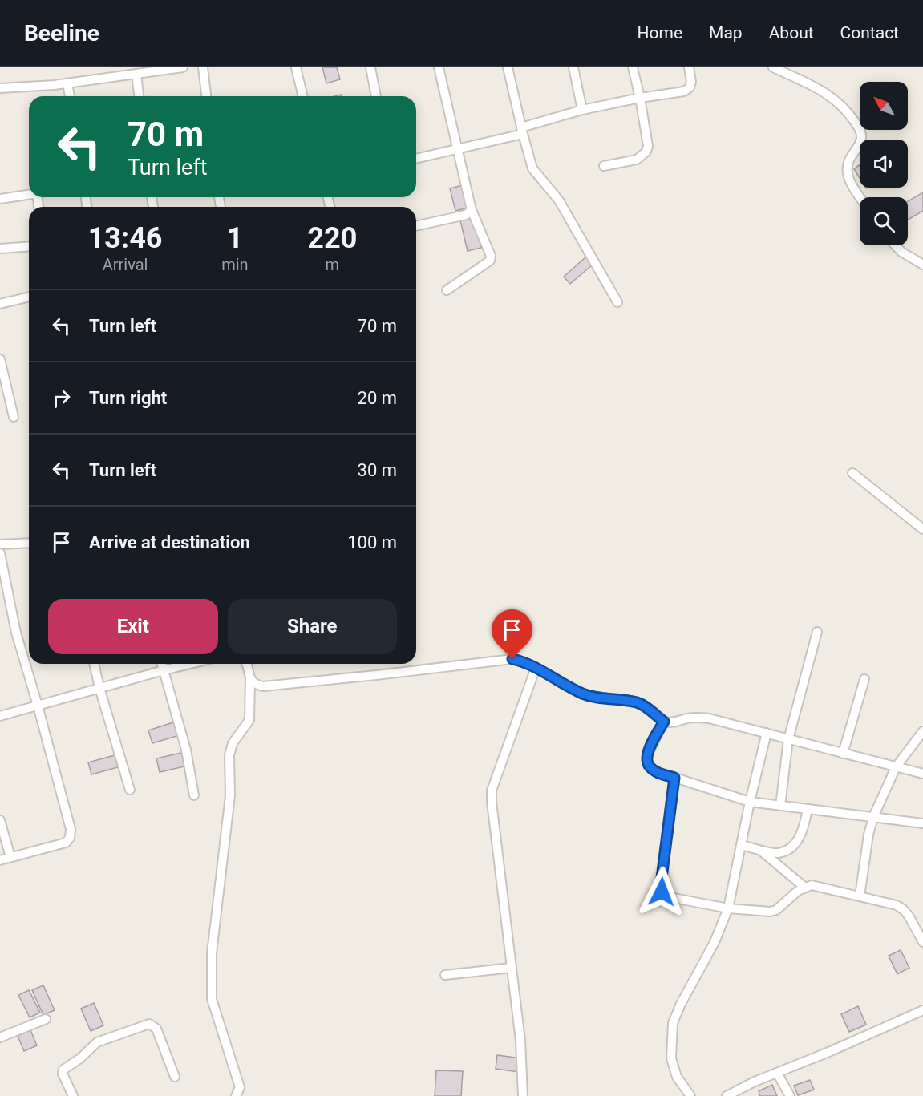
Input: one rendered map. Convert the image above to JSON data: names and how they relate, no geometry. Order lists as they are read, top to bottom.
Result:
{
  "north": "top left",
  "page": {
    "header": "Beeline",
    "nav": [
      "Home",
      "Map",
      "About",
      "Contact"
    ],
    "turn": ["70 m", "Turn left"],
    "eta": [
      "13:46",
      "Arrival",
      "1",
      "min",
      "220",
      "m"
    ],
    "list": [
      {
        "name": "Turn left",
        "value": "70 m"
      },
      {
        "name": "Turn right",
        "value": "20 m"
      },
      {
        "name": "Turn left",
        "value": "30 m"
      },
      {
        "name": "Arrive at destination",
        "value": "100 m"
      }
    ],
    "buttons": ["Exit", "Share"]
  }
}
